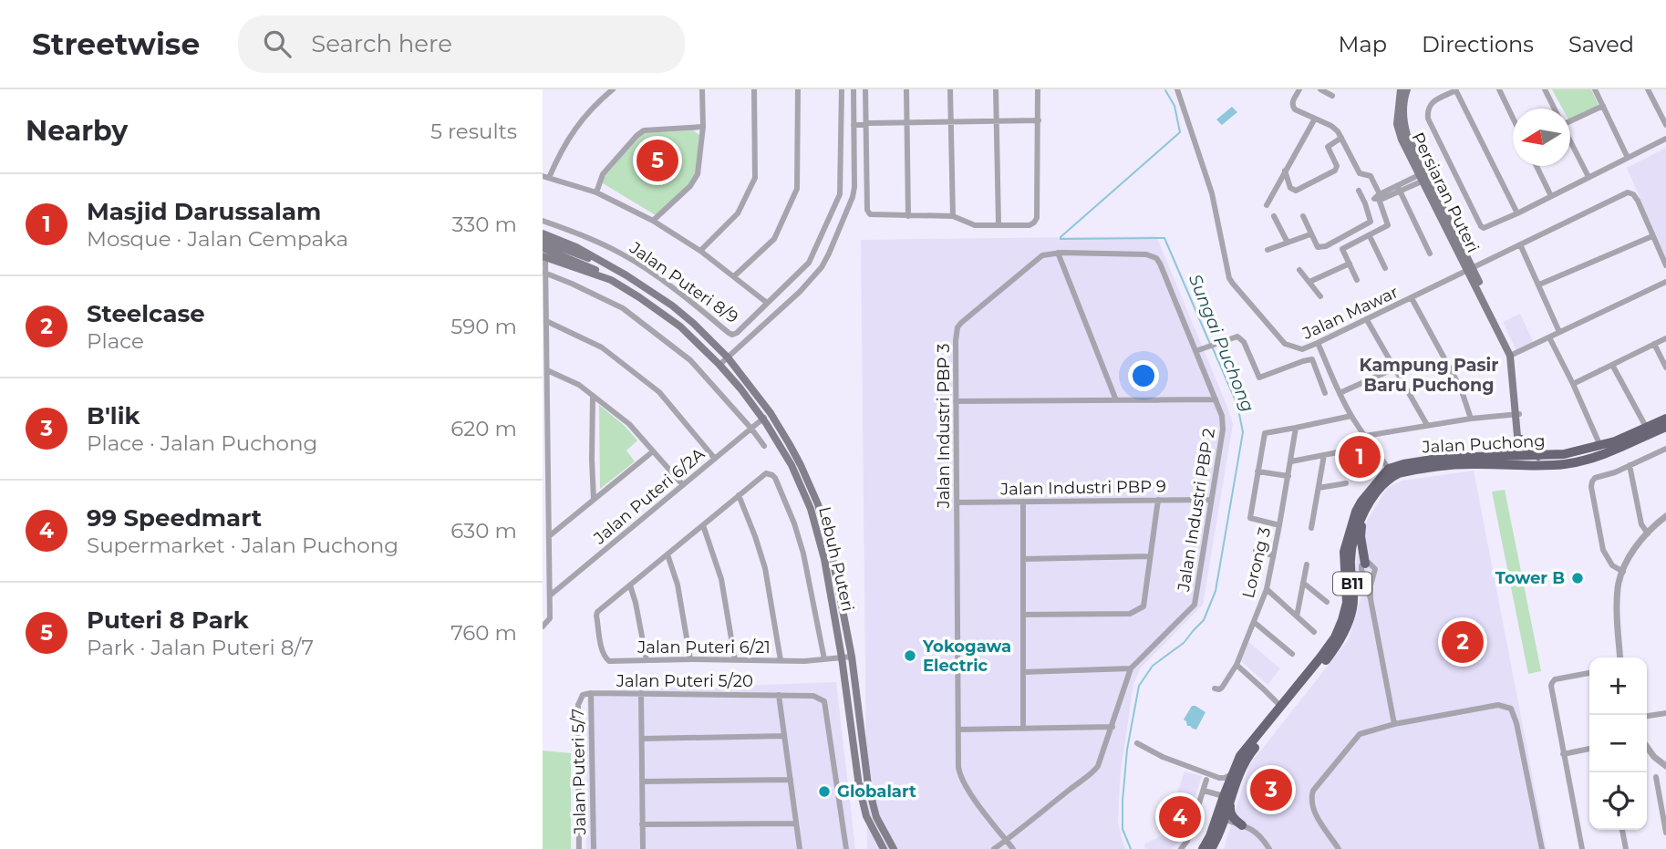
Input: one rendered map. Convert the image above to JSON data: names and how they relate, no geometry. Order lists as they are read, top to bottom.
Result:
{
  "streets": {
    "main road": [
      "Persiaran Puteri",
      "Jalan Puchong",
      "Lebuh Puteri",
      "B11"
    ],
    "street": [
      "Jalan Puteri 8/9",
      "Jalan Mawar",
      "Jalan Industri PBP 3",
      "Jalan Industri PBP 9",
      "Jalan Puteri 6/2A",
      "Jalan Industri PBP 2",
      "Lorong 3",
      "Jalan Puteri 6/21",
      "Jalan Puteri 5/20",
      "Jalan Puteri 5/7"
    ]
  },
  "crossings": [
    ["Persiaran Puteri", "Jalan Mawar"],
    ["Persiaran Puteri", "Jalan Puchong"],
    ["Jalan Industri PBP 3", "Jalan Industri PBP 9"],
    ["Jalan Industri PBP 3", "Jalan Industri PBP 2"],
    ["Jalan Industri PBP 9", "Jalan Industri PBP 2"],
    ["Jalan Puteri 6/2A", "Lebuh Puteri"],
    ["Lebuh Puteri", "Jalan Puteri 6/21"],
    ["Jalan Puteri 5/20", "Jalan Puteri 5/7"]
  ],
  "districts": ["Kampung Pasir Baru Puchong"],
  "water": ["Sungai Puchong"],
  "places": ["Tower B", "Yokogawa Electric", "Globalart"],
  "north": "left",
  "page": {
    "header": "Streetwise",
    "search": "Search here",
    "nav": ["Map", "Directions", "Saved"],
    "heading": ["Nearby", "5 results"],
    "pins": [
      "5",
      "1",
      "2",
      "3",
      "4"
    ],
    "list": [
      {
        "mark": "1",
        "name": "Masjid Darussalam",
        "note": "Mosque · Jalan Cempaka",
        "value": "330 m"
      },
      {
        "mark": "2",
        "name": "Steelcase",
        "note": "Place",
        "value": "590 m"
      },
      {
        "mark": "3",
        "name": "B'lik",
        "note": "Place · Jalan Puchong",
        "value": "620 m"
      },
      {
        "mark": "4",
        "name": "99 Speedmart",
        "note": "Supermarket · Jalan Puchong",
        "value": "630 m"
      },
      {
        "mark": "5",
        "name": "Puteri 8 Park",
        "note": "Park · Jalan Puteri 8/7",
        "value": "760 m"
      }
    ],
    "map_buttons": ["+", "−"]
  }
}
